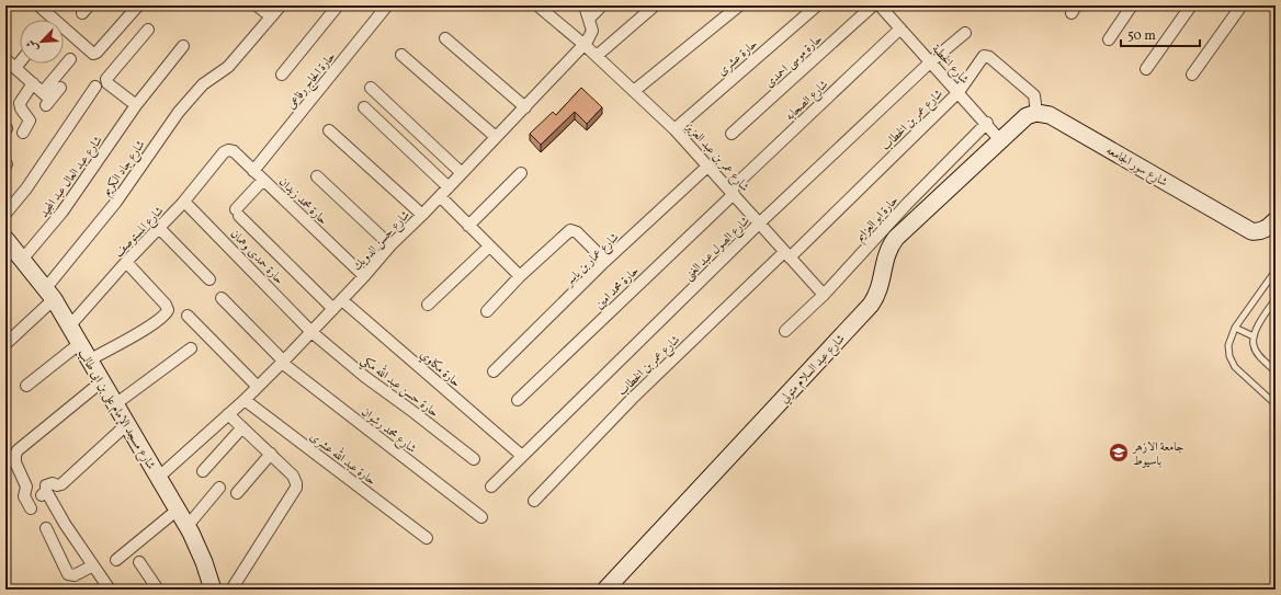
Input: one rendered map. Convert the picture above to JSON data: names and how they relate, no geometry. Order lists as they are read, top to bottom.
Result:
{
  "streets": {
    "street": [
      "حارة عشرى",
      "حارة موسى احمدى",
      "شارع الخطبة",
      "حارة الحاج رفاعى",
      "شارع الصحابه",
      "شارع عمر بن الخطاب",
      "شارع عمر بن عبد العزيز",
      "شارع سور الجامعه",
      "شارع جاد الكريم",
      "شارع عبد العال عبد المجيد",
      "حارة محمد زيدان",
      "حارة ابو العزايم",
      "شارع المستوصف",
      "شارع حسن الدويك",
      "شارع الصول عبد الغنى",
      "حارة حمدى وهمان",
      "شارع عمار بن ياسر",
      "حارة محمد امين",
      "حارة مكاوي",
      "شارع عبد السلام متولي",
      "حارة حسن عبد الله مكي",
      "شارع مسجد الإمام على بن ابى طالب",
      "شارع محمد رشوان",
      "حارة عبد الله عشرى"
    ]
  },
  "crossings": [
    ["حارة عشرى", "شارع عمر بن عبد العزيز"],
    ["شارع الخطبة", "شارع الصحابه"],
    ["شارع الخطبة", "شارع عمر بن الخطاب"],
    ["شارع الخطبة", "حارة ابو العزايم"],
    ["شارع الخطبة", "شارع الصول عبد الغنى"],
    ["شارع الخطبة", "شارع عبد السلام متولي"],
    ["حارة الحاج رفاعى", "حارة محمد زيدان"],
    ["شارع الصحابه", "شارع عمر بن عبد العزيز"],
    ["شارع الصحابه", "حارة محمد امين"],
    ["شارع عمر بن الخطاب", "شارع عمر بن عبد العزيز"],
    ["شارع عمر بن الخطاب", "شارع سور الجامعه"],
    ["شارع عمر بن عبد العزيز", "حارة ابو العزايم"],
    ["شارع عمر بن عبد العزيز", "شارع حسن الدويك"],
    ["شارع عمر بن عبد العزيز", "شارع الصول عبد الغنى"],
    ["شارع عمر بن عبد العزيز", "شارع عمار بن ياسر"],
    ["شارع عمر بن عبد العزيز", "حارة محمد امين"],
    ["شارع جاد الكريم", "شارع مسجد الإمام على بن ابى طالب"],
    ["شارع عبد العال عبد المجيد", "شارع مسجد الإمام على بن ابى طالب"],
    ["حارة محمد زيدان", "شارع المستوصف"],
    ["حارة محمد زيدان", "شارع حسن الدويك"],
    ["شارع المستوصف", "حارة حمدى وهمان"],
    ["شارع المستوصف", "شارع مسجد الإمام على بن ابى طالب"],
    ["شارع حسن الدويك", "حارة حمدى وهمان"],
    ["شارع حسن الدويك", "حارة مكاوي"],
    ["شارع حسن الدويك", "حارة حسن عبد الله مكي"],
    ["شارع حسن الدويك", "شارع مسجد الإمام على بن ابى طالب"],
    ["شارع حسن الدويك", "شارع محمد رشوان"],
    ["شارع حسن الدويك", "حارة عبد الله عشرى"],
    ["شارع الصول عبد الغنى", "حارة مكاوي"],
    ["حارة حمدى وهمان", "حارة حسن عبد الله مكي"]
  ],
  "places": {
    "school or university": ["جامعة الازهر باسيوط"]
  },
  "scale_bar": "50 m",
  "north": "bottom left"
}
